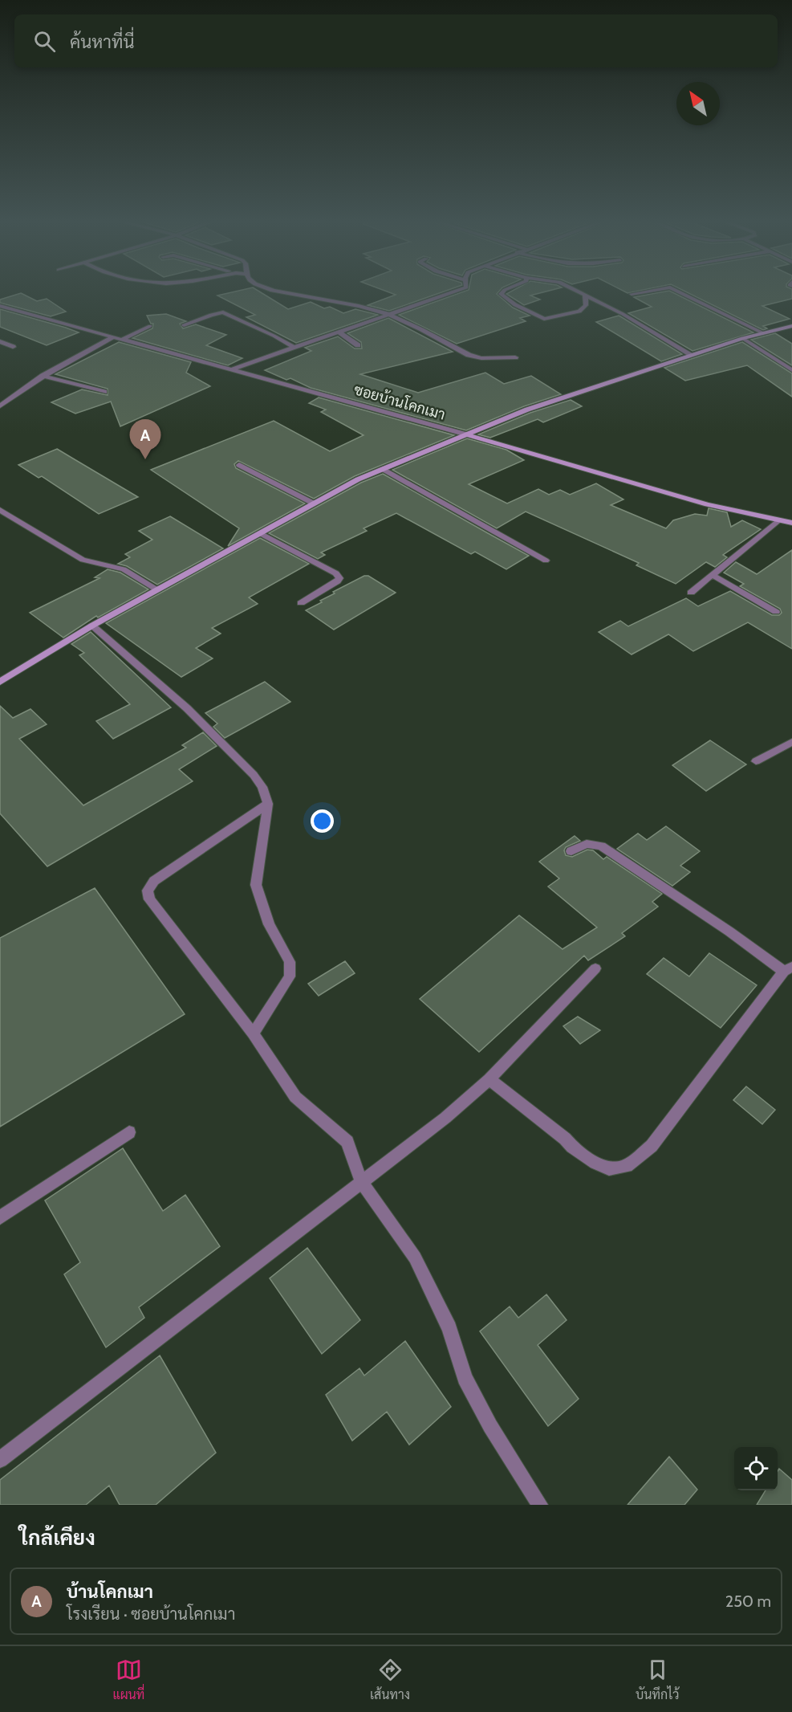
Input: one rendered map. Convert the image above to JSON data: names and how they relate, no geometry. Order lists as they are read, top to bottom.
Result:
{
  "streets": {
    "street": ["ซอยบ้านโคกเมา"]
  },
  "north": "top left",
  "page": {
    "search": "ค้นหาที่นี่",
    "pins": "A",
    "heading": "ใกล้เคียง",
    "list": [
      {
        "mark": "A",
        "name": "บ้านโคกเมา",
        "note": "โรงเรียน · ซอยบ้านโคกเมา",
        "value": "250 m"
      }
    ],
    "nav": ["แผนที่", "เส้นทาง", "บันทึกไว้"]
  }
}
